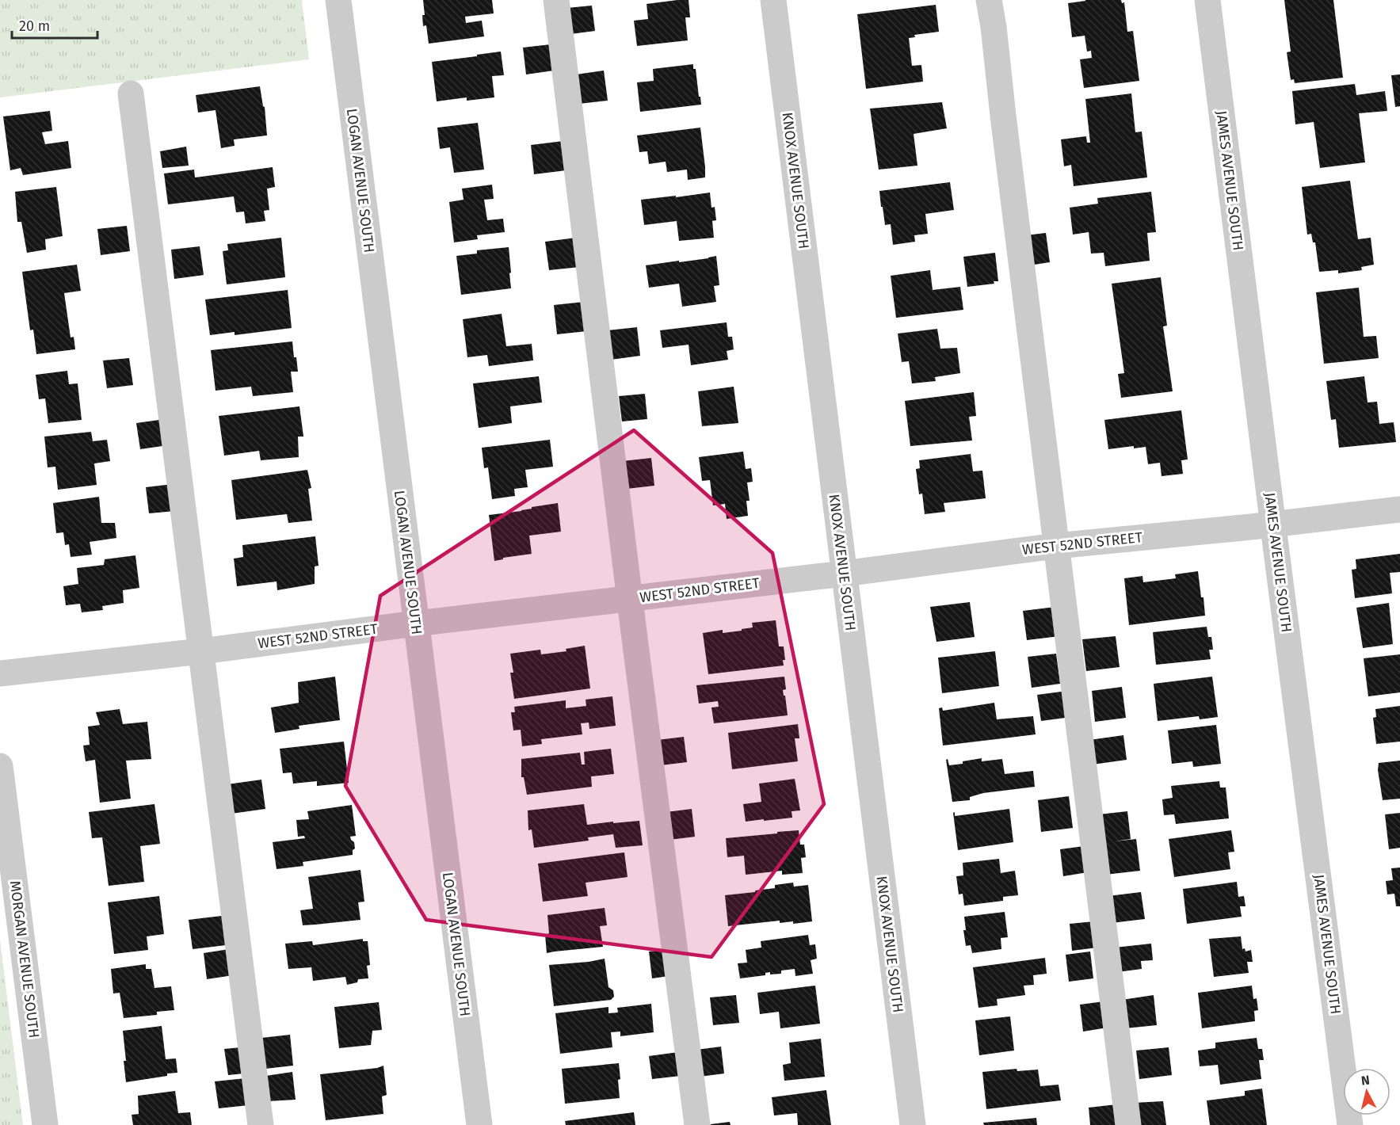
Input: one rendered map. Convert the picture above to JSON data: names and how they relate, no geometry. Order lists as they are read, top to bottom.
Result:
{
  "streets": {
    "street": [
      "LOGAN AVENUE SOUTH",
      "KNOX AVENUE SOUTH",
      "JAMES AVENUE SOUTH",
      "WEST 52ND STREET",
      "MORGAN AVENUE SOUTH"
    ]
  },
  "crossings": [
    ["LOGAN AVENUE SOUTH", "WEST 52ND STREET"],
    ["KNOX AVENUE SOUTH", "WEST 52ND STREET"],
    ["JAMES AVENUE SOUTH", "WEST 52ND STREET"]
  ],
  "scale_bar": "20 m",
  "north": "top"
}
